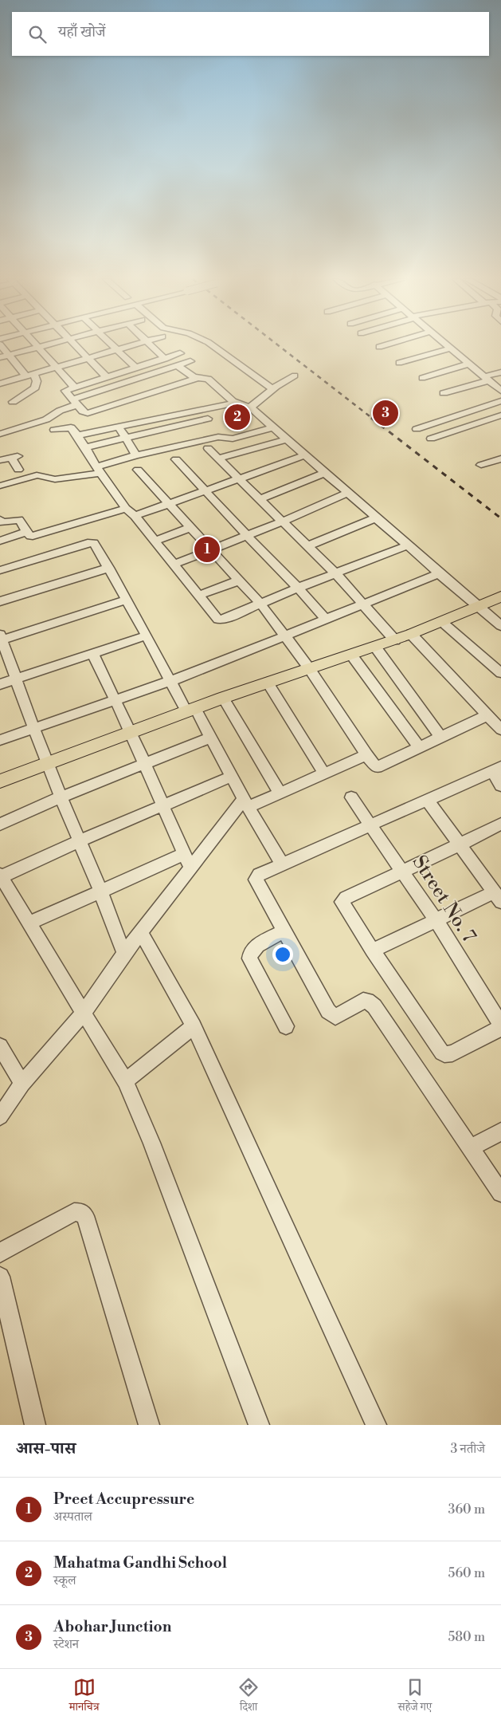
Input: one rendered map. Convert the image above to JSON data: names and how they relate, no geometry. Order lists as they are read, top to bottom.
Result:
{
  "streets": {
    "street": ["Street No. 7"]
  },
  "page": {
    "search": "यहाँ खोजें",
    "pins": ["3", "2", "1"],
    "heading": ["आस-पास", "3 नतीजे"],
    "list": [
      {
        "mark": "1",
        "name": "Preet Accupressure",
        "note": "अस्पताल",
        "value": "360 m"
      },
      {
        "mark": "2",
        "name": "Mahatma Gandhi School",
        "note": "स्कूल",
        "value": "560 m"
      },
      {
        "mark": "3",
        "name": "Abohar Junction",
        "note": "स्टेशन",
        "value": "580 m"
      }
    ],
    "nav": ["मानचित्र", "दिशा", "सहेजे गए"]
  }
}
